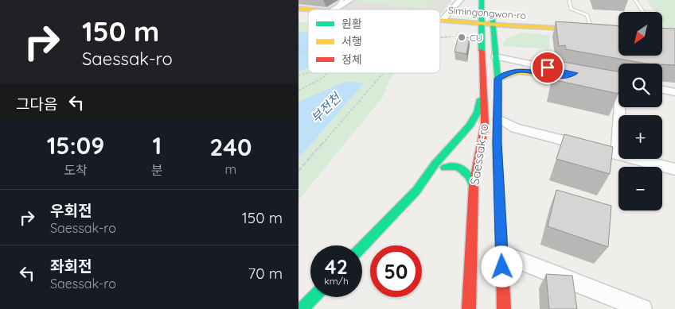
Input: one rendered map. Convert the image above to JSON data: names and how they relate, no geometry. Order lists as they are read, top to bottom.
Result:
{
  "streets": {
    "main road": ["Simingongwon-ro", "Saessak-ro"]
  },
  "crossings": [
    ["Simingongwon-ro", "Saessak-ro"]
  ],
  "water": ["부전천"],
  "places": ["CU"],
  "legend": ["원활", "서행", "정체"],
  "north": "bottom left",
  "page": {
    "turn": ["150 m", "Saessak-ro"],
    "map_buttons": ["+", "−"],
    "then": "그다음",
    "eta": [
      "15:09",
      "도착",
      "1",
      "분",
      "240",
      "m"
    ],
    "list": [
      {
        "name": "우회전",
        "note": "Saessak-ro",
        "value": "150 m"
      },
      {
        "name": "좌회전",
        "note": "Saessak-ro",
        "value": "70 m"
      }
    ],
    "speed": "42 km/h",
    "limit": "50"
  }
}
